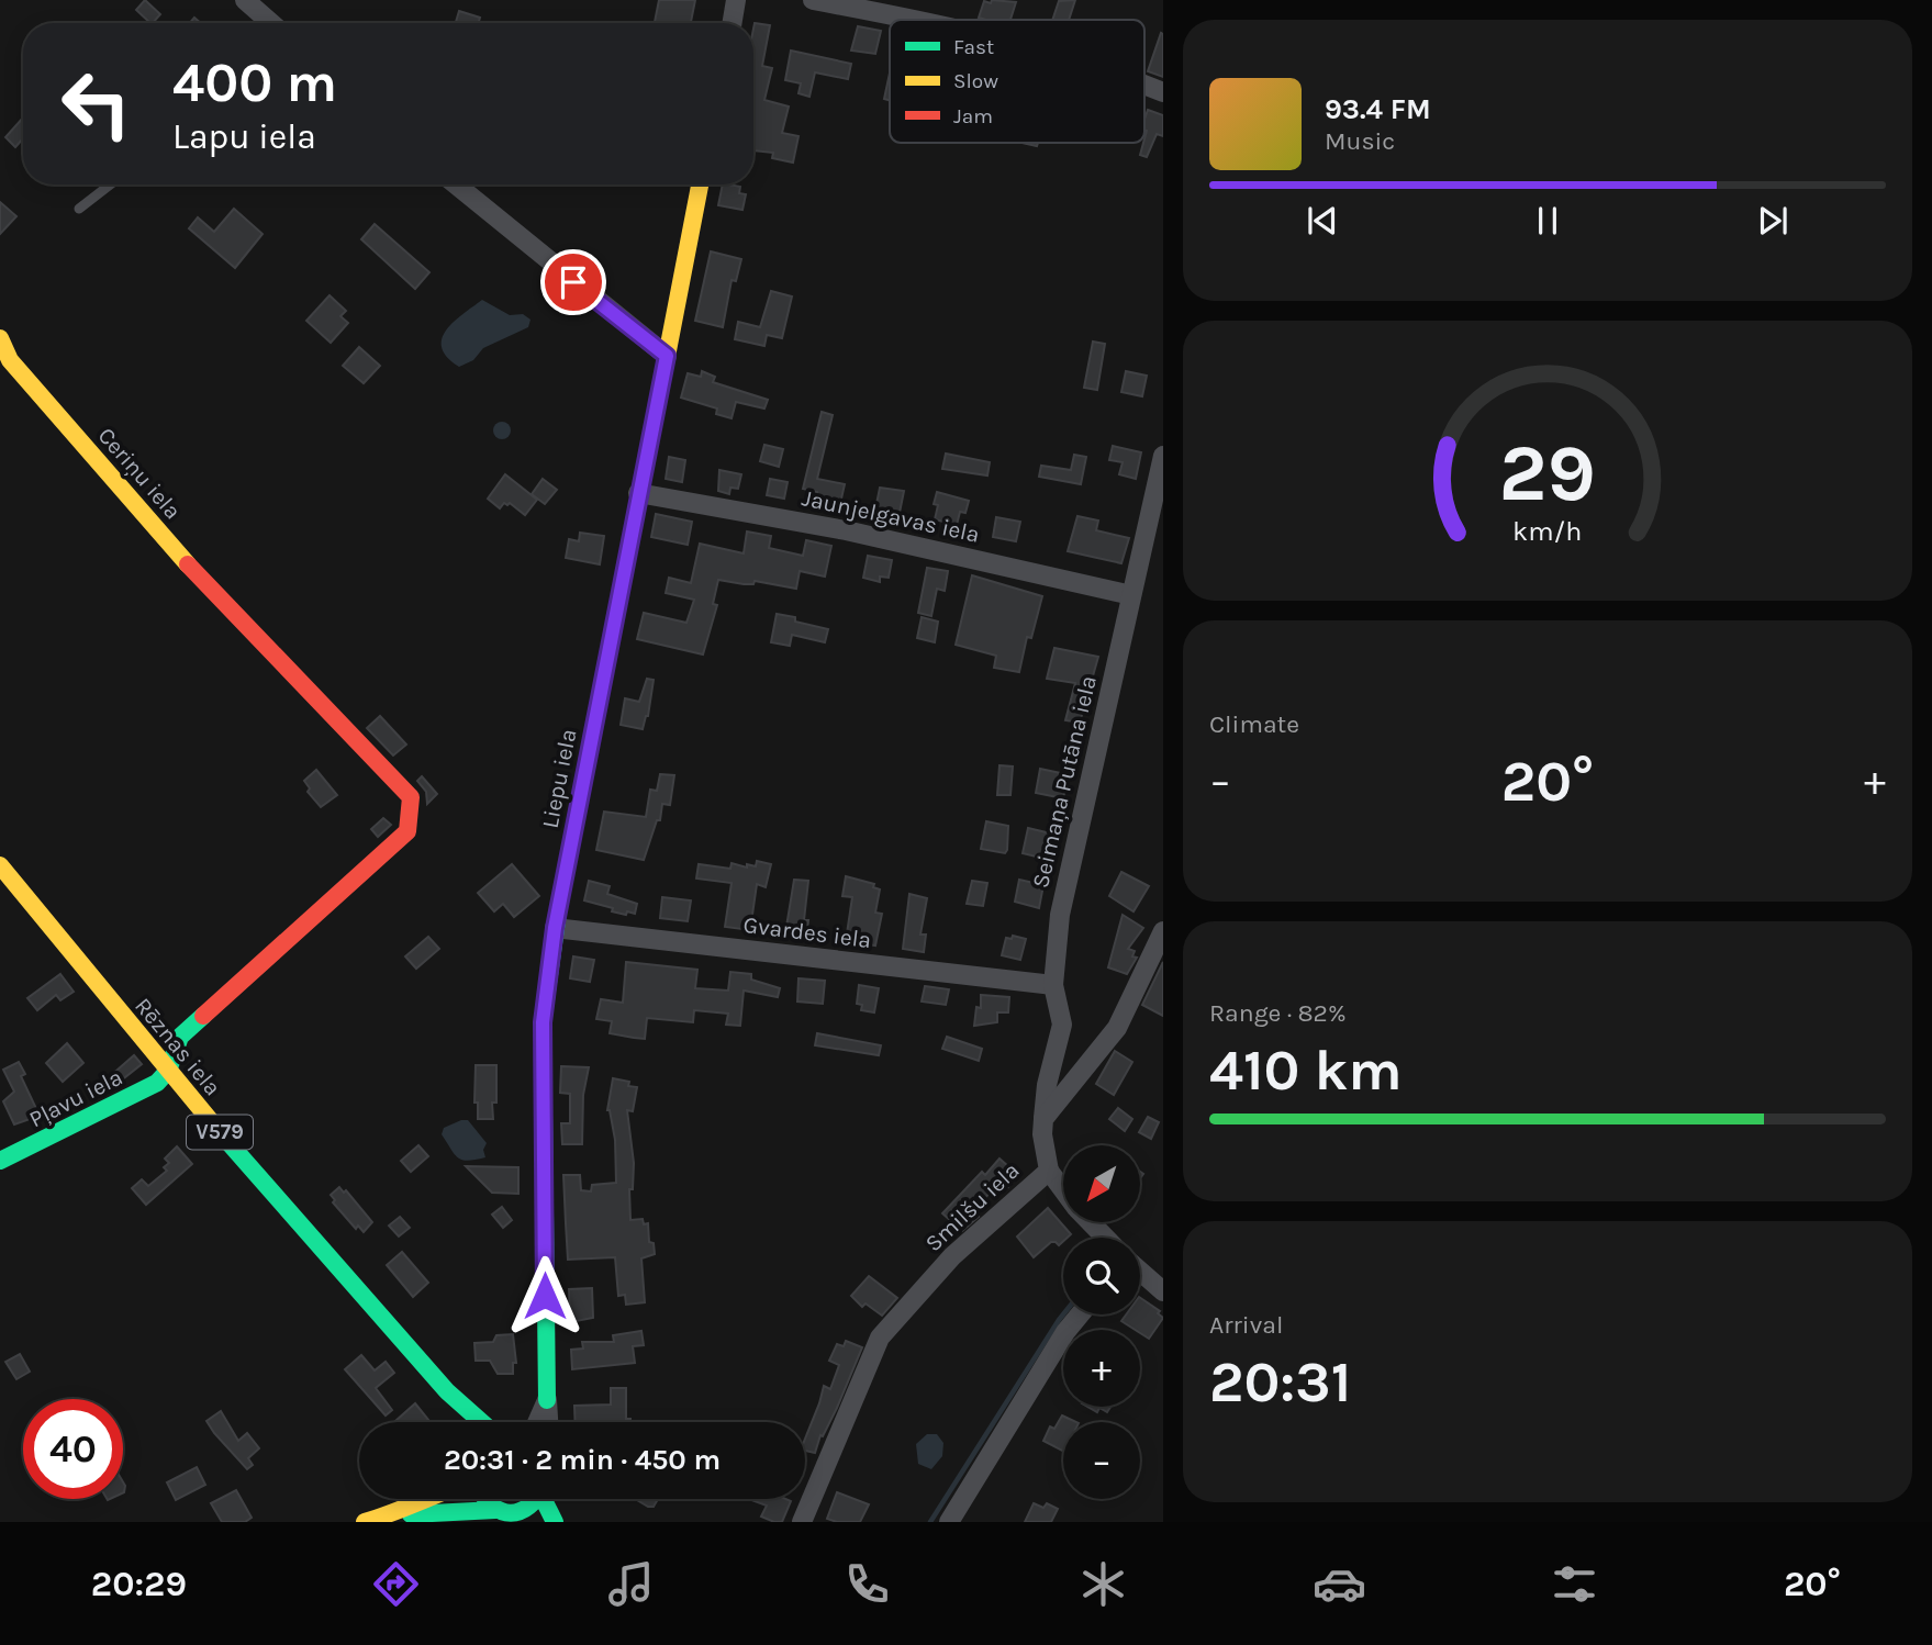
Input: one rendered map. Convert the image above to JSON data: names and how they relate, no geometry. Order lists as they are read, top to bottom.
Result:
{
  "streets": {
    "street": [
      "Ceriņu iela",
      "Jaunjelgavas iela",
      "Liepu iela",
      "Seimaņa Putāna iela",
      "Gvardes iela",
      "Rēznas iela",
      "Pļavu iela",
      "V579",
      "Smilšu iela"
    ]
  },
  "crossings": [
    ["Ceriņu iela", "Rēznas iela"],
    ["Ceriņu iela", "Pļavu iela"],
    ["Jaunjelgavas iela", "Liepu iela"],
    ["Jaunjelgavas iela", "Seimaņa Putāna iela"],
    ["Liepu iela", "Gvardes iela"],
    ["Seimaņa Putāna iela", "Gvardes iela"],
    ["Seimaņa Putāna iela", "Smilšu iela"],
    ["Rēznas iela", "Pļavu iela"]
  ],
  "legend": ["Fast", "Slow", "Jam"],
  "north": "bottom left",
  "page": {
    "turn": ["400 m", "Lapu iela"],
    "song": ["93.4 FM", "Music"],
    "tile": [
      "Climate",
      ["Range · 82%", "410 km"],
      ["Arrival", "20:31"]
    ],
    "heat": ["−", "20°", "+"],
    "map_buttons": ["+", "−"],
    "limit": "40",
    "trip": "20:31 · 2 min · 450 m",
    "tabs": ["20:29", "20°"],
    "gauge": ["29", "km/h"]
  }
}
